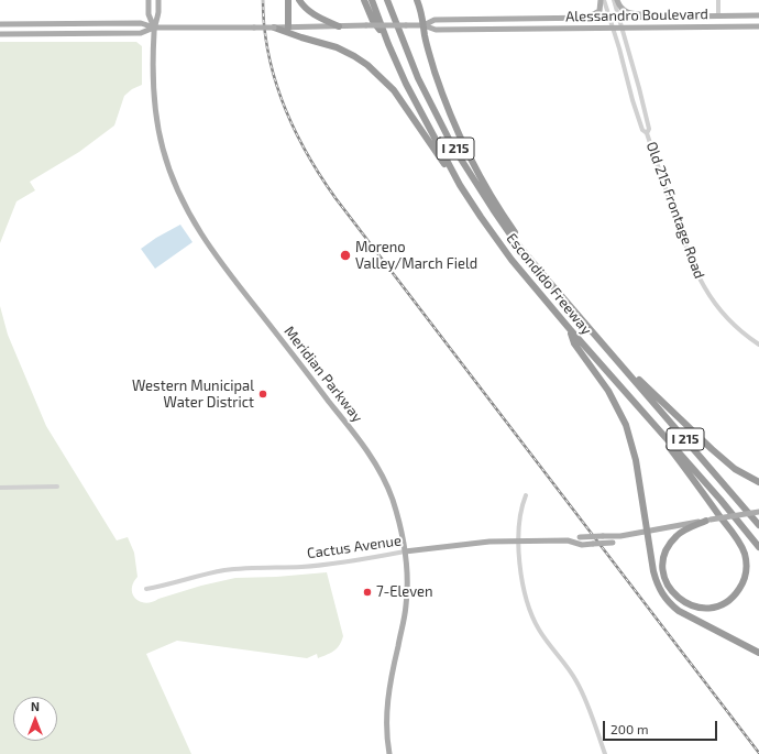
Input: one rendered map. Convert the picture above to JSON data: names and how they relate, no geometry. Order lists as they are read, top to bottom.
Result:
{
  "streets": {
    "highway": ["I 215", "Escondido Freeway"],
    "main road": ["Alessandro Boulevard", "Meridian Parkway", "Cactus Avenue"],
    "street": ["Old 215 Frontage Road"]
  },
  "crossings": [
    ["Alessandro Boulevard", "Old 215 Frontage Road"],
    ["Meridian Parkway", "Cactus Avenue"]
  ],
  "places": ["Moreno Valley/March Field", "Western Municipal Water District", "7-Eleven"],
  "scale_bar": "200 m",
  "north": "top"
}
